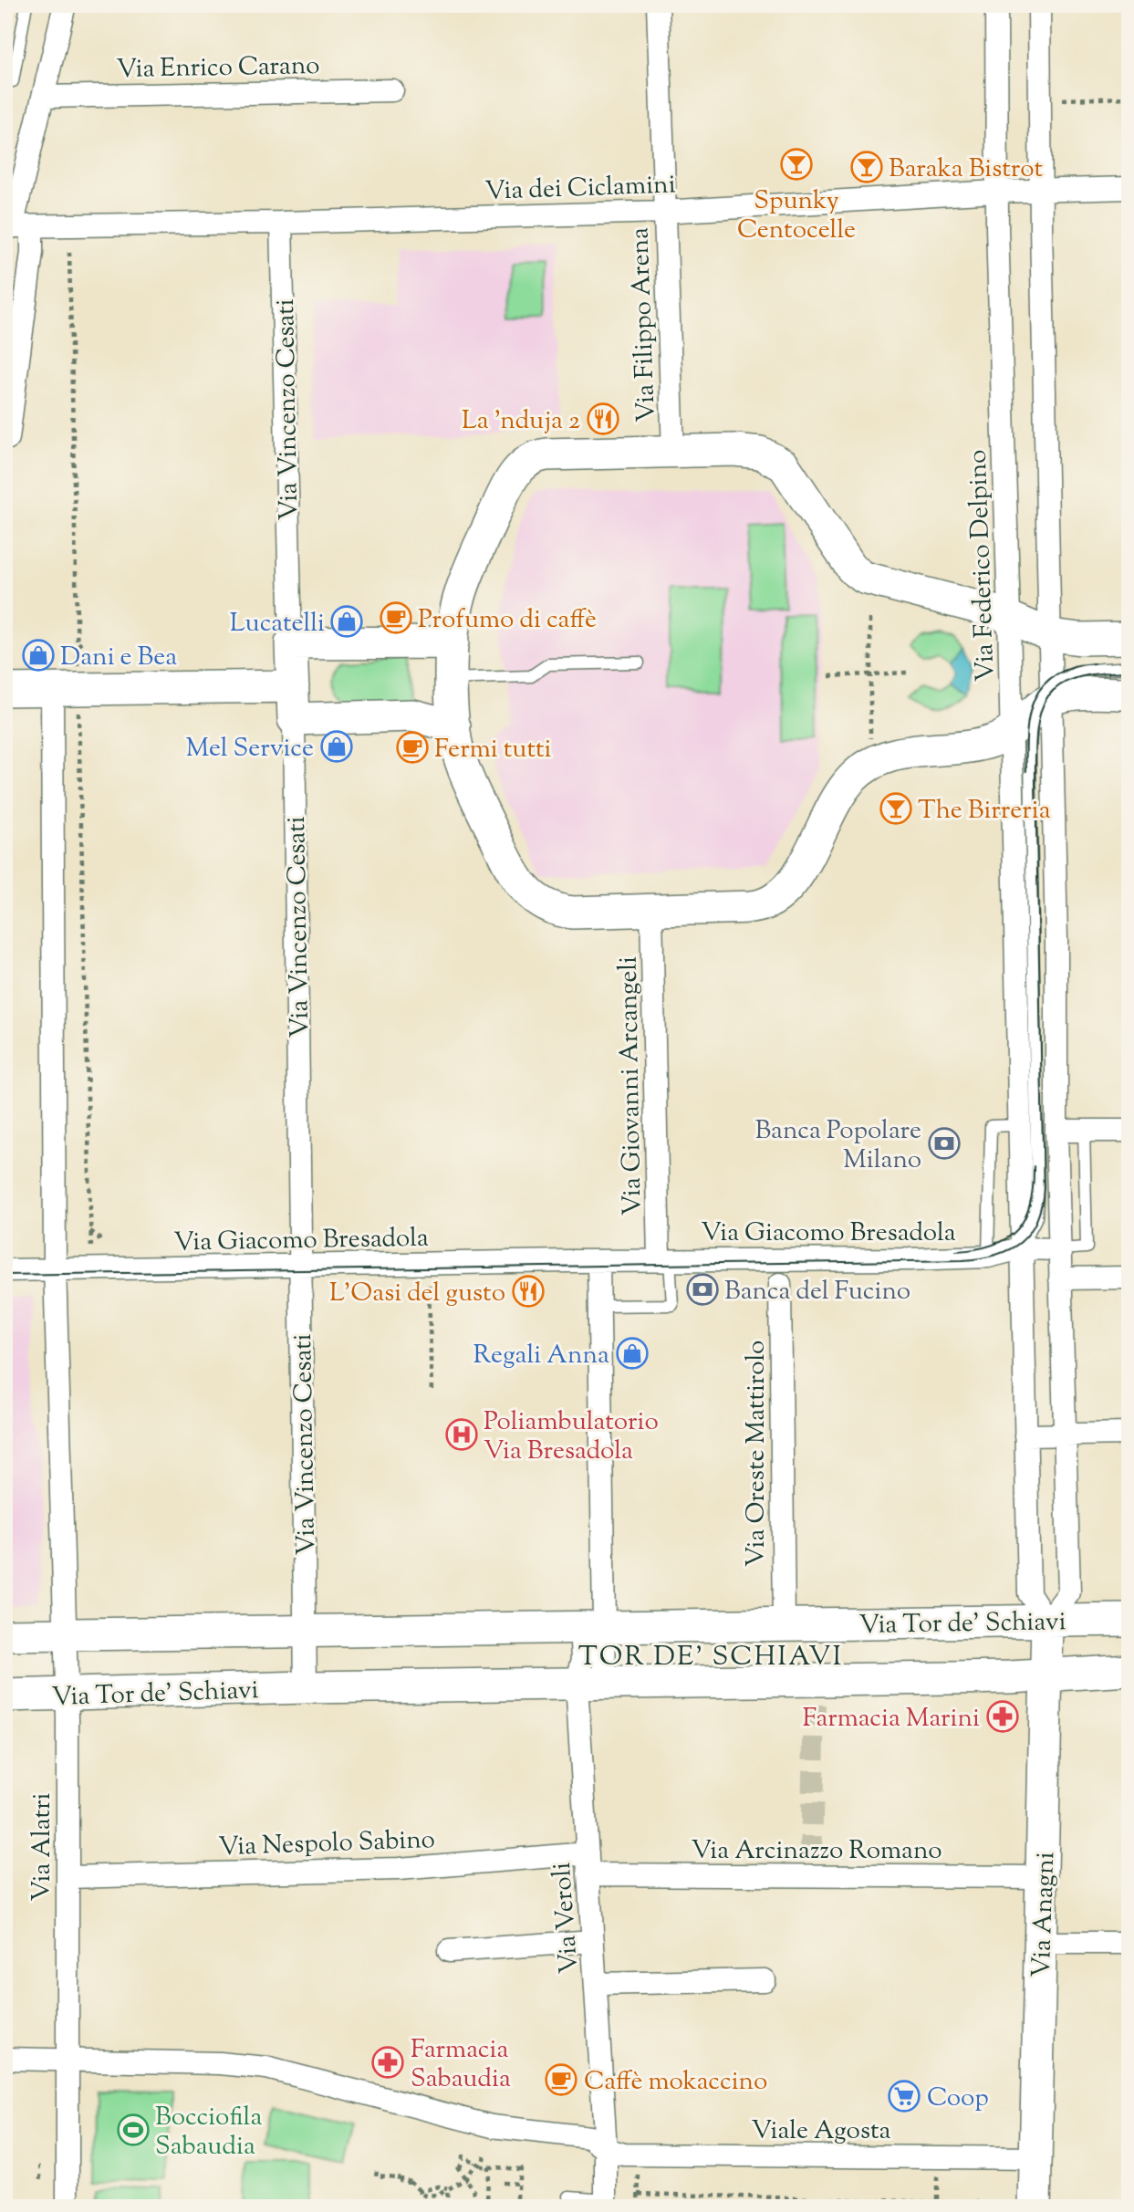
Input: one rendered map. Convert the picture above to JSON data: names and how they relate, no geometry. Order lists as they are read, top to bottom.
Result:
{
  "streets": {
    "street": [
      "Via Enrico Carano",
      "Via dei Ciclamini",
      "Via Filippo Arena",
      "Via Vincenzo Cesati",
      "Via Federico Delpino",
      "Via Giovanni Arcangeli",
      "Via Giacomo Bresadola",
      "Via Oreste Mattirolo",
      "Via Tor de' Schiavi",
      "Via Nespolo Sabino",
      "Via Alatri",
      "Via Arcinazzo Romano",
      "Via Anagni",
      "Via Veroli",
      "Viale Agosta"
    ]
  },
  "crossings": [
    ["Via dei Ciclamini", "Via Filippo Arena"],
    ["Via dei Ciclamini", "Via Vincenzo Cesati"],
    ["Via dei Ciclamini", "Via Federico Delpino"],
    ["Via Vincenzo Cesati", "Via Giacomo Bresadola"],
    ["Via Vincenzo Cesati", "Via Tor de' Schiavi"],
    ["Via Giovanni Arcangeli", "Via Giacomo Bresadola"],
    ["Via Giacomo Bresadola", "Via Alatri"],
    ["Via Oreste Mattirolo", "Via Tor de' Schiavi"],
    ["Via Tor de' Schiavi", "Via Alatri"],
    ["Via Tor de' Schiavi", "Via Anagni"],
    ["Via Tor de' Schiavi", "Via Veroli"],
    ["Via Nespolo Sabino", "Via Alatri"],
    ["Via Nespolo Sabino", "Via Arcinazzo Romano"],
    ["Via Nespolo Sabino", "Via Veroli"],
    ["Via Alatri", "Viale Agosta"],
    ["Via Arcinazzo Romano", "Via Anagni"],
    ["Via Arcinazzo Romano", "Via Veroli"],
    ["Via Anagni", "Viale Agosta"],
    ["Via Veroli", "Viale Agosta"]
  ],
  "districts": ["TOR DE' SCHIAVI"],
  "places": {
    "bar": ["Spunky Centocelle", "Baraka Bistrot", "The Birreria"],
    "restaurant": ["La 'nduja 2", "L'Oasi del gusto"],
    "cafe": ["Profumo di caffè", "Fermi tutti", "Caffè mokaccino"],
    "shop": [
      "Lucatelli",
      "Dani e Bea",
      "Mel Service",
      "Regali Anna"
    ],
    "bank": ["Banca Popolare Milano", "Banca del Fucino"],
    "hospital": ["Poliambulatorio Via Bresadola"],
    "pharmacy": ["Farmacia Marini", "Farmacia Sabaudia"],
    "supermarket": ["Coop"],
    "sports": ["Bocciofila Sabaudia"]
  }
}
